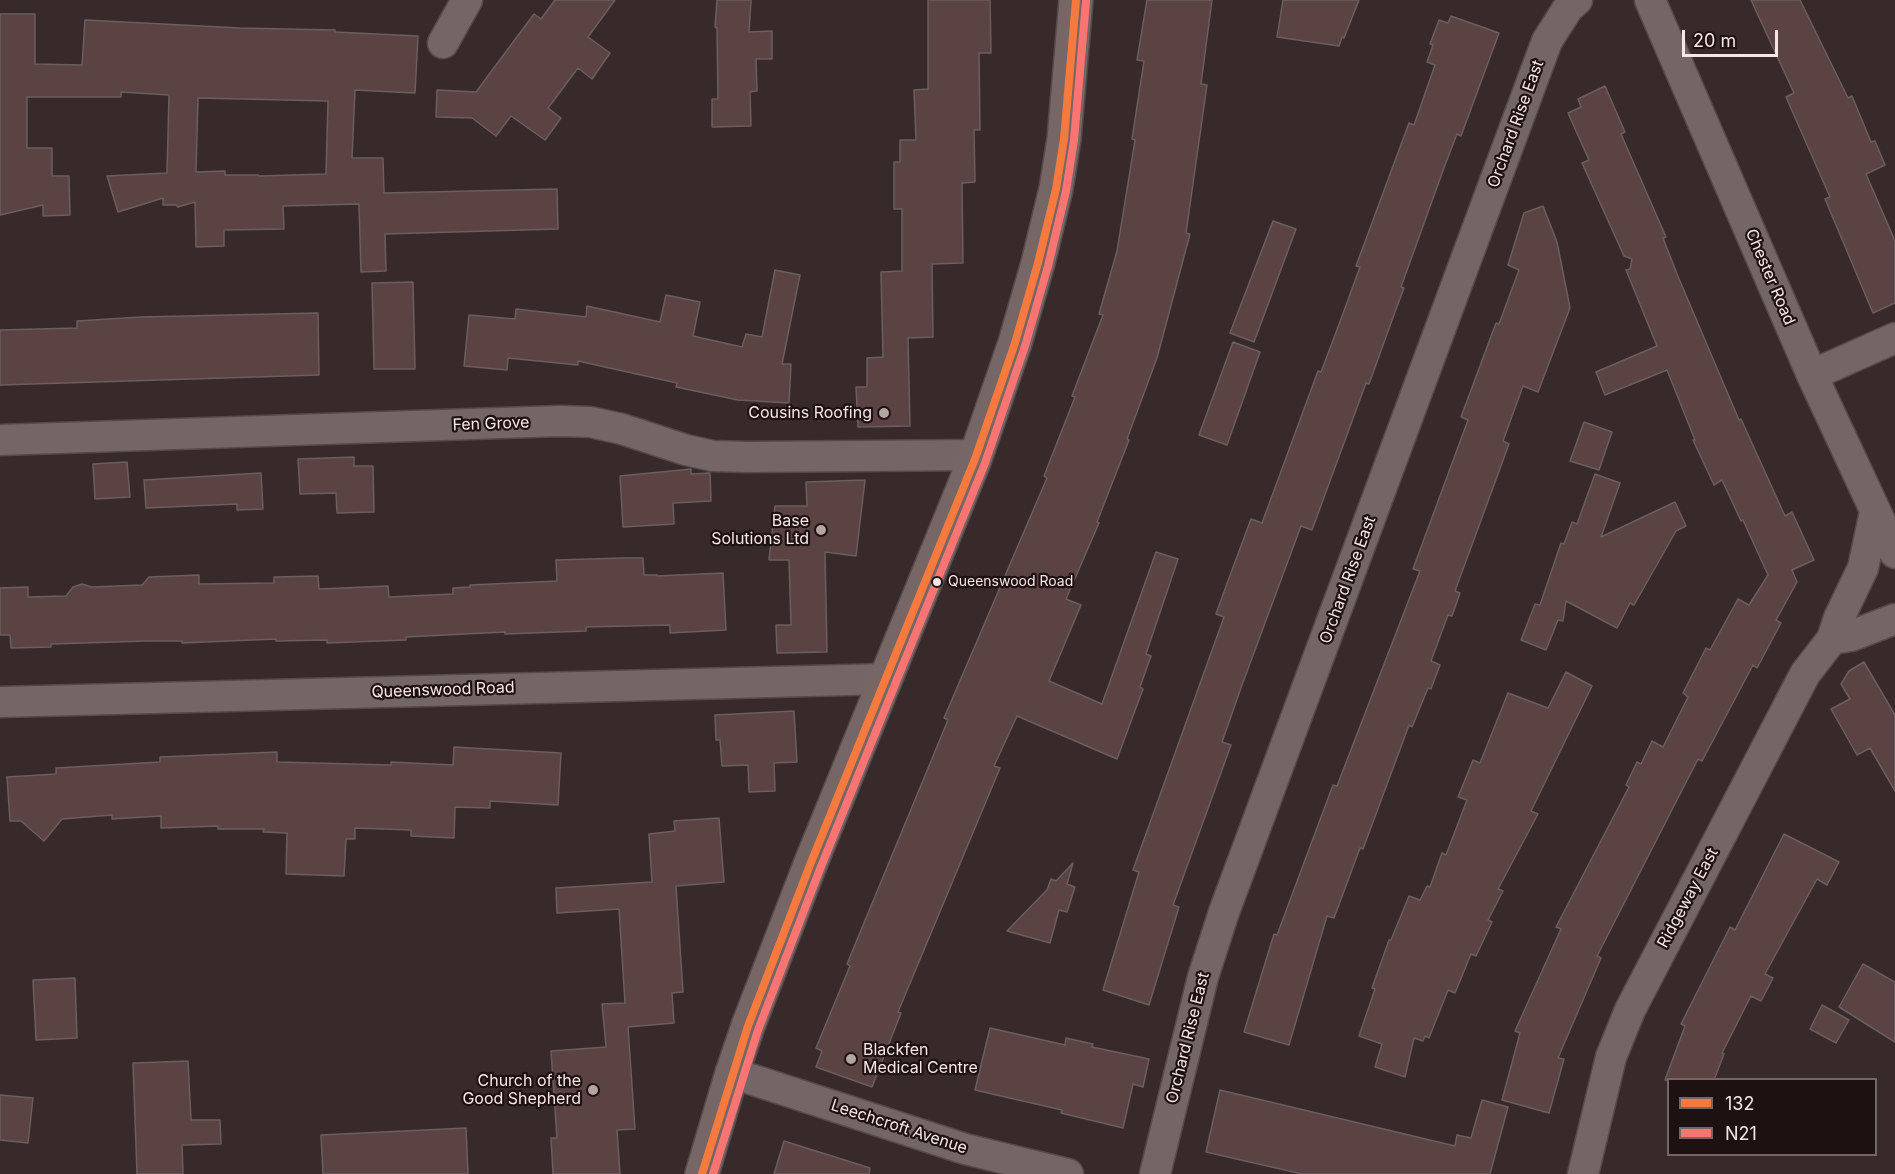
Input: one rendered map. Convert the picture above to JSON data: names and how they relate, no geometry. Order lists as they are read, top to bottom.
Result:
{
  "streets": {
    "street": [
      "Orchard Rise East",
      "Chester Road",
      "Fen Grove",
      "Queenswood Road",
      "Ridgeway East",
      "Leechcroft Avenue"
    ]
  },
  "crossings": [
    ["Chester Road", "Ridgeway East"]
  ],
  "places": [
    "Cousins Roofing",
    "Base Solutions Ltd",
    "Queenswood Road",
    "Blackfen Medical Centre",
    "Church of the Good Shepherd"
  ],
  "lines": ["transit line 132", "transit line N21"],
  "legend": ["132", "N21"],
  "scale_bar": "20 m"
}
